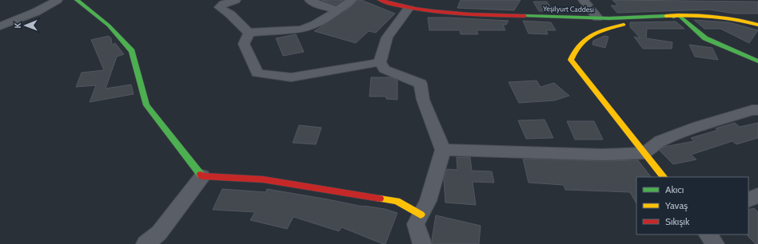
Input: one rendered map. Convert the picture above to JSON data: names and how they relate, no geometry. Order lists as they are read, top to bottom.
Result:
{
  "streets": {
    "street": ["Yeşilyurt Caddesi"]
  },
  "legend": ["Akıcı", "Yavaş", "Sıkışık"],
  "north": "left"
}
